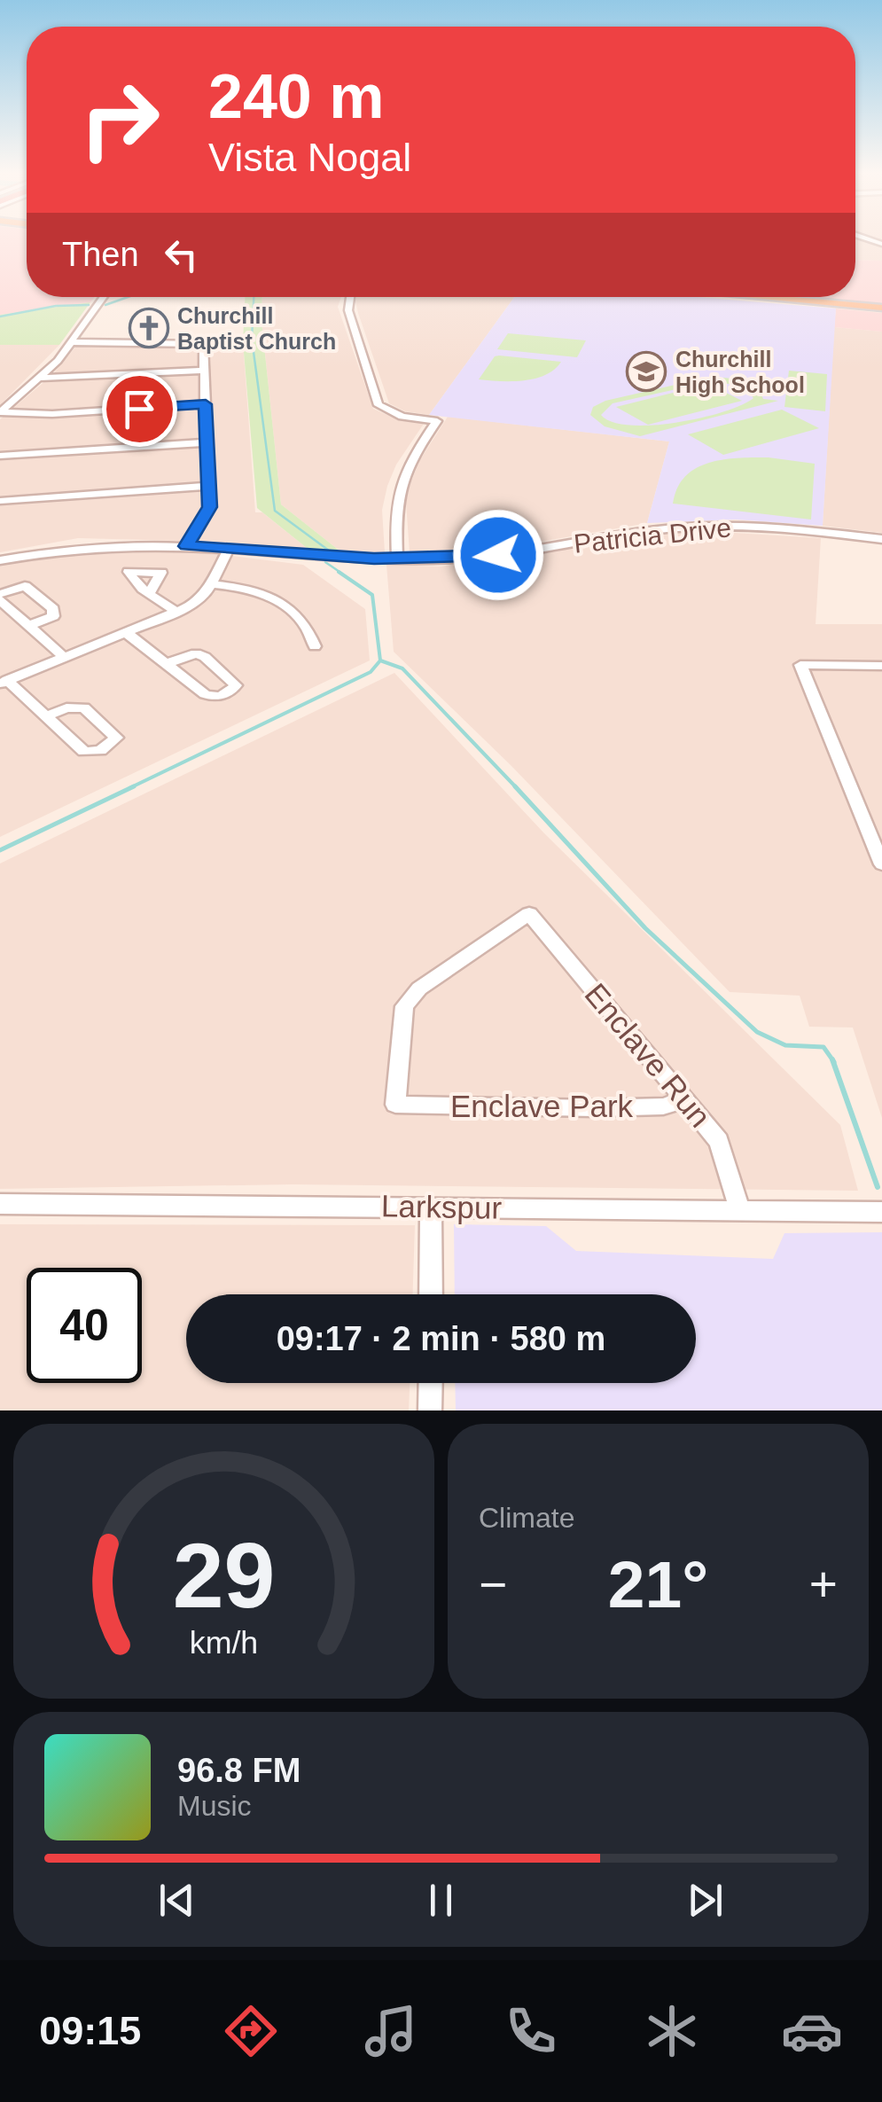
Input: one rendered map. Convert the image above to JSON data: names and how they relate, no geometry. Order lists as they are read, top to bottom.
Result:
{
  "streets": {
    "street": [
      "Patricia Drive",
      "Enclave Run",
      "Enclave Park",
      "Larkspur"
    ]
  },
  "crossings": [
    ["Enclave Run", "Enclave Park"],
    ["Enclave Run", "Larkspur"]
  ],
  "places": {
    "church": ["Churchill Baptist Church"],
    "school or university": ["Churchill High School"]
  },
  "page": {
    "turn": ["240 m", "Vista Nogal"],
    "then": "Then",
    "limit": "40",
    "trip": "09:17 · 2 min · 580 m",
    "tile": "Climate",
    "heat": ["−", "21°", "+"],
    "song": ["96.8 FM", "Music"],
    "tabs": "09:15",
    "gauge": ["29", "km/h"]
  }
}
